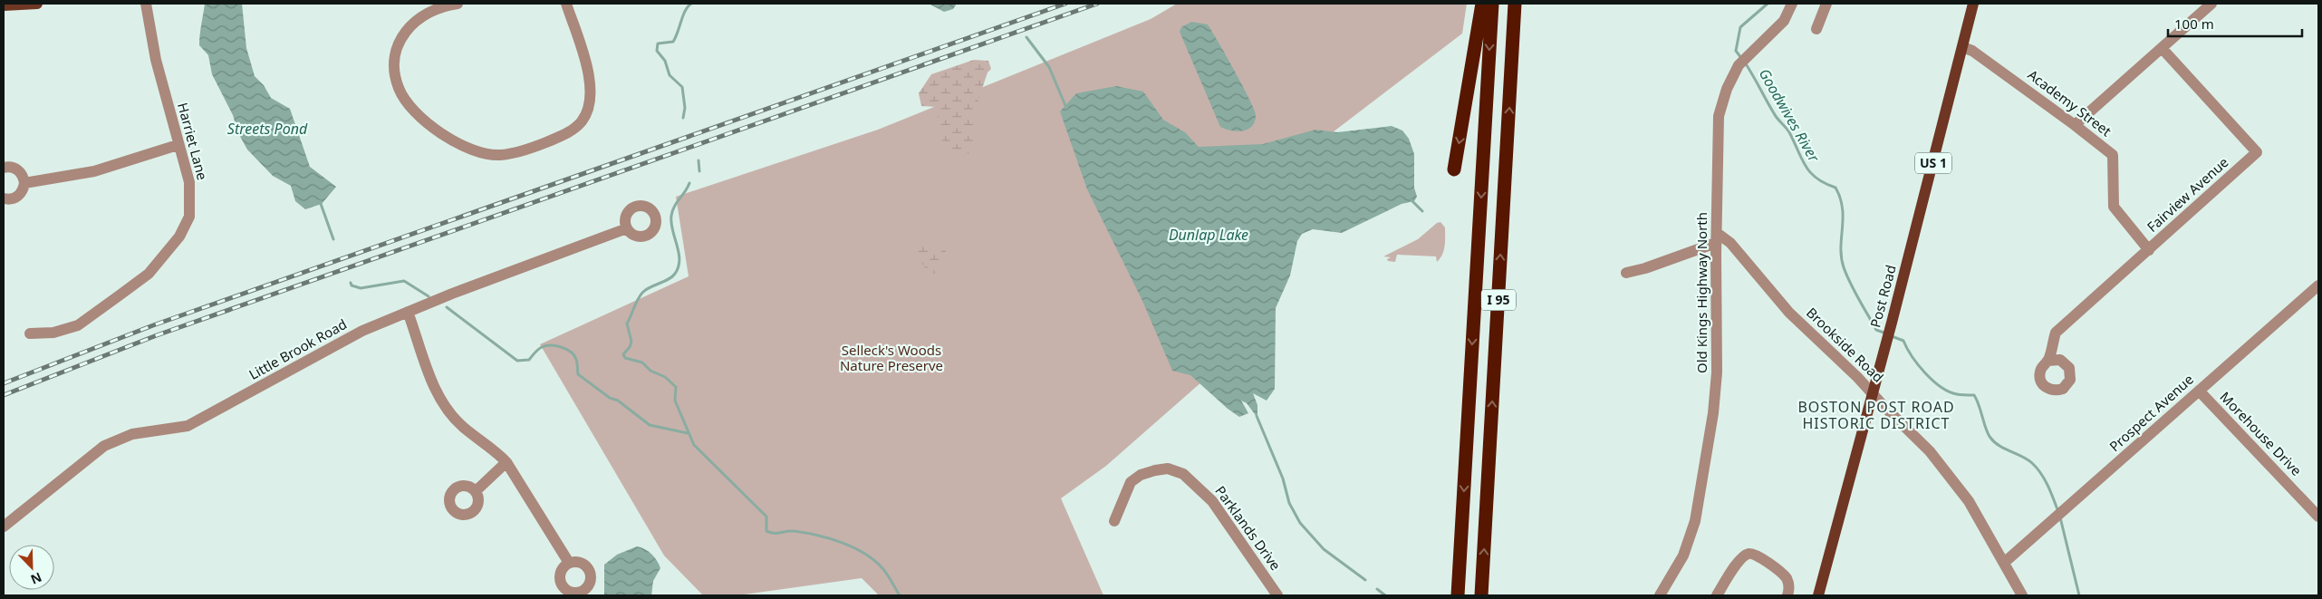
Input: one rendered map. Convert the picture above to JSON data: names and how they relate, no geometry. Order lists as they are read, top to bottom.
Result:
{
  "streets": {
    "highway": ["I 95"],
    "main road": ["US 1", "Post Road"],
    "street": [
      "Academy Street",
      "Harriet Lane",
      "Fairview Avenue",
      "Old Kings Highway North",
      "Brookside Road",
      "Little Brook Road",
      "Prospect Avenue",
      "Morehouse Drive",
      "Parklands Drive"
    ]
  },
  "crossings": [
    ["Academy Street", "Fairview Avenue"],
    ["Academy Street", "Post Road"],
    ["Old Kings Highway North", "Brookside Road"],
    ["Post Road", "Brookside Road"],
    ["Brookside Road", "Prospect Avenue"],
    ["Prospect Avenue", "Morehouse Drive"]
  ],
  "districts": ["BOSTON POST ROAD HISTORIC DISTRICT"],
  "water": ["Goodwives River", "Streets Pond", "Dunlap Lake"],
  "parks": ["Selleck's Woods Nature Preserve"],
  "scale_bar": "100 m",
  "north": "bottom right"
}
